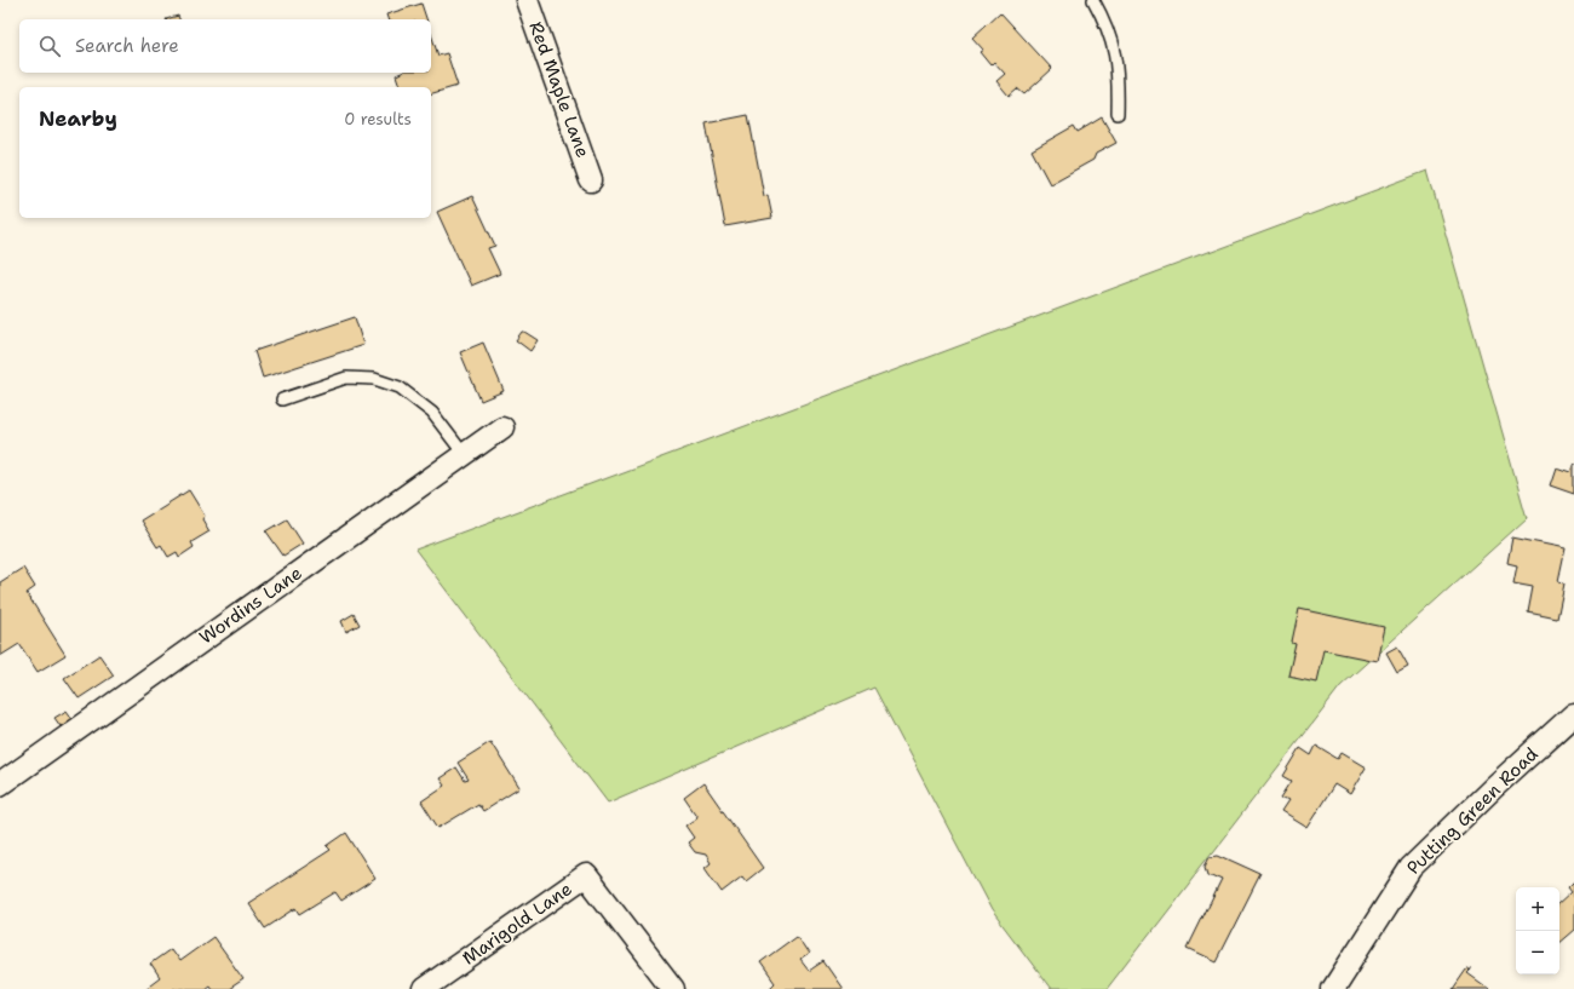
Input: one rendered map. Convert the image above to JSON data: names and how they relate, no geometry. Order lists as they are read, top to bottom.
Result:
{
  "streets": {
    "street": [
      "Red Maple Lane",
      "Wordins Lane",
      "Putting Green Road",
      "Marigold Lane"
    ]
  },
  "page": {
    "search": "Search here",
    "heading": ["Nearby", "0 results"],
    "map_buttons": ["+", "−"]
  }
}
